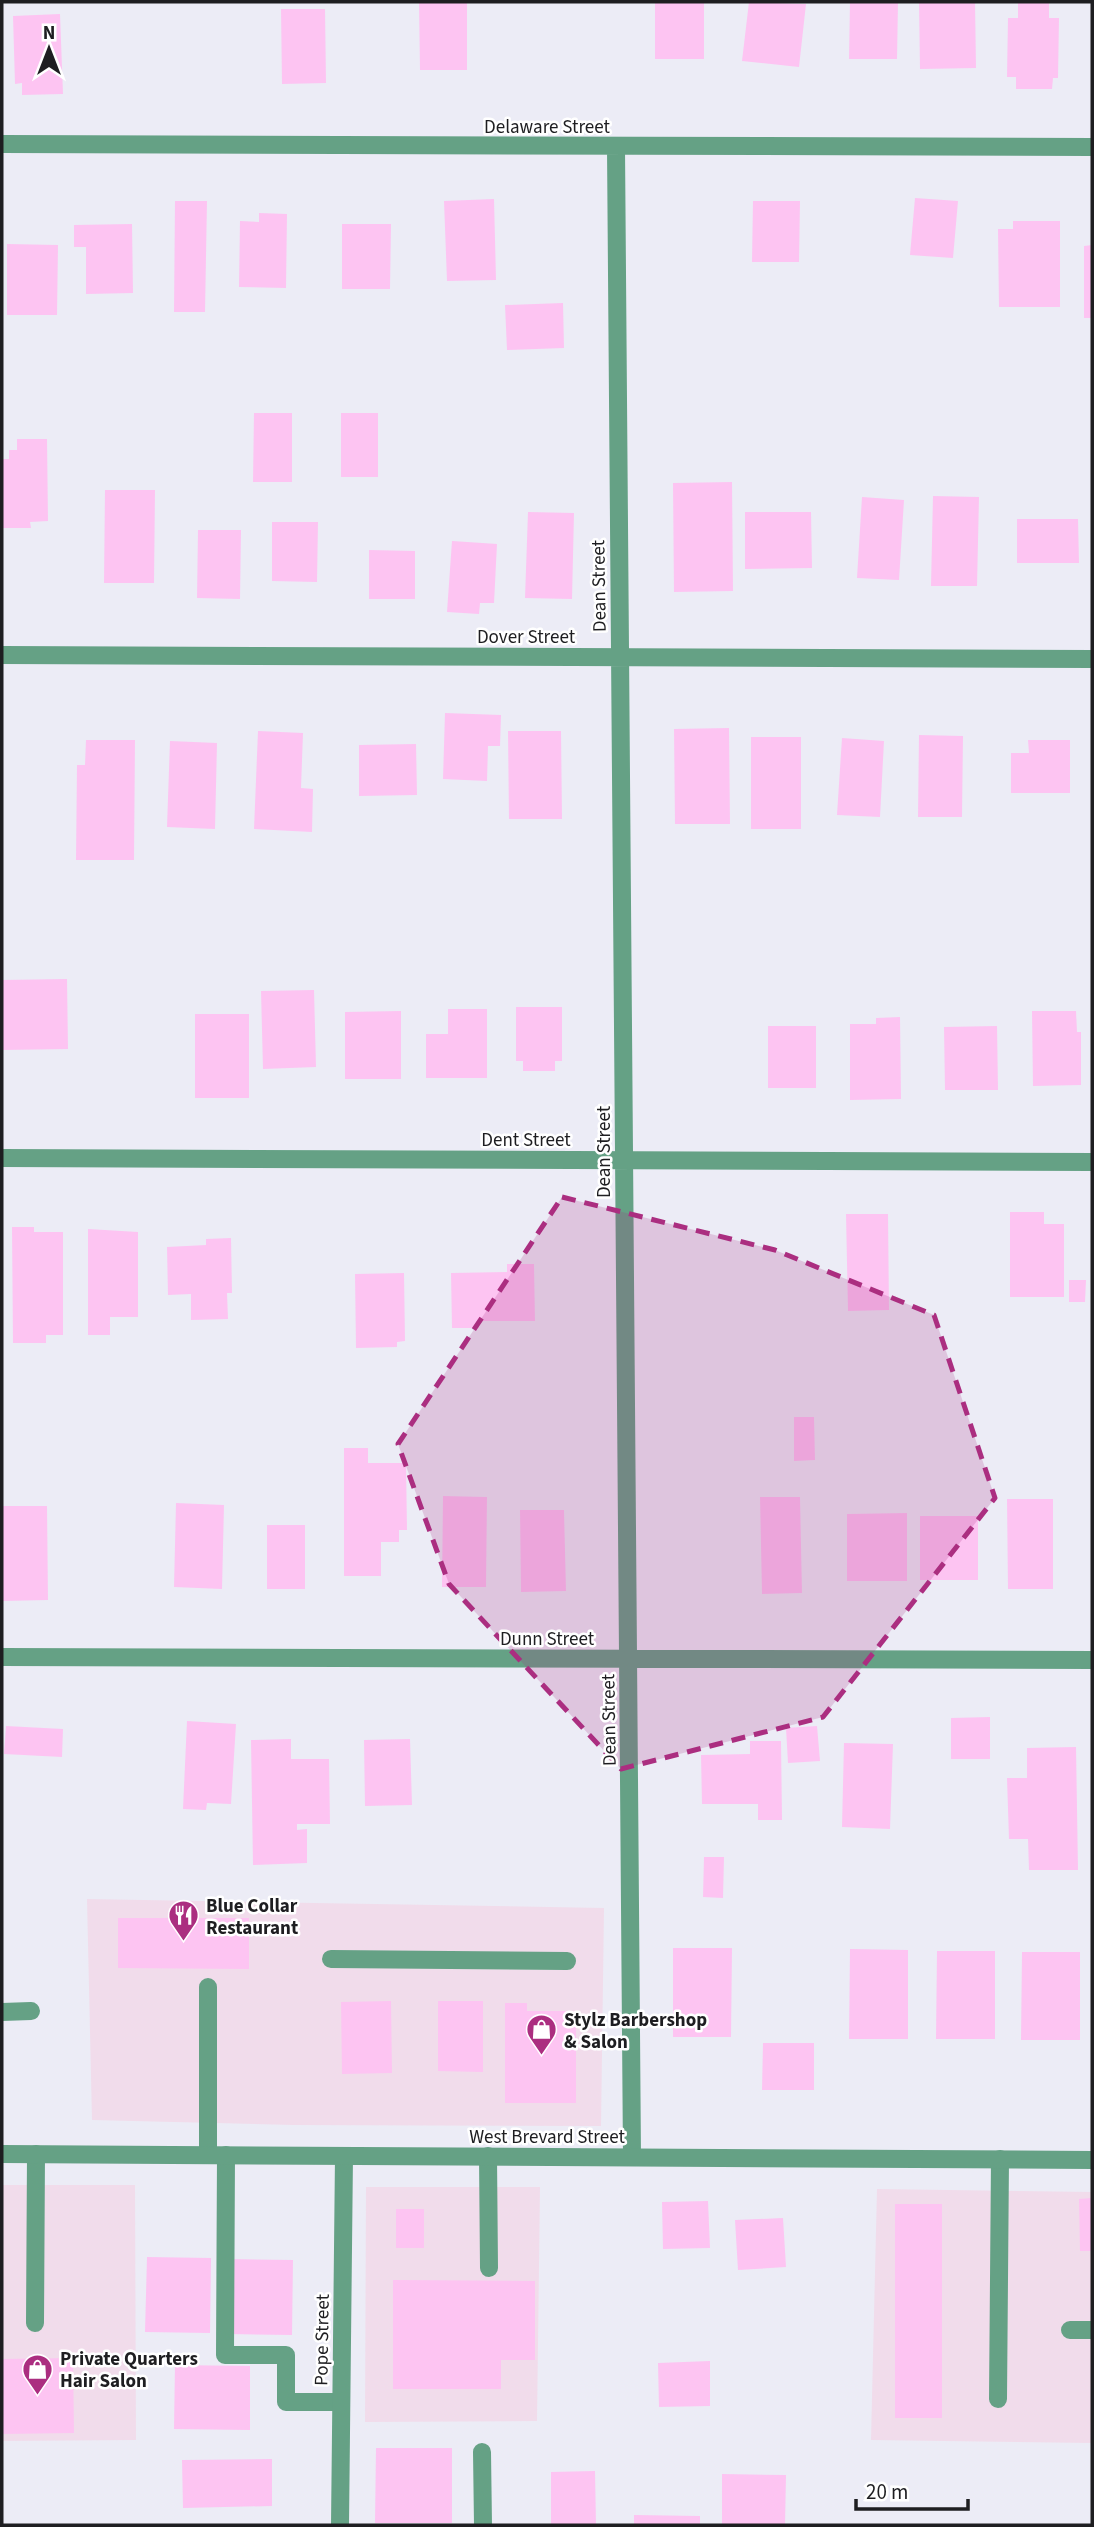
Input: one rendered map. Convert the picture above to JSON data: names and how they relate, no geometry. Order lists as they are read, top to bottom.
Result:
{
  "streets": {
    "street": [
      "Delaware Street",
      "Dean Street",
      "Dover Street",
      "Dent Street",
      "Dunn Street",
      "West Brevard Street",
      "Pope Street"
    ]
  },
  "crossings": [
    ["Delaware Street", "Dean Street"],
    ["Dean Street", "Dover Street"],
    ["Dean Street", "Dent Street"],
    ["Dean Street", "Dunn Street"],
    ["Dean Street", "West Brevard Street"],
    ["West Brevard Street", "Pope Street"]
  ],
  "places": {
    "restaurant": ["Blue Collar Restaurant"],
    "shop": ["Stylz Barbershop & Salon", "Private Quarters Hair Salon"]
  },
  "scale_bar": "20 m",
  "north": "top"
}
